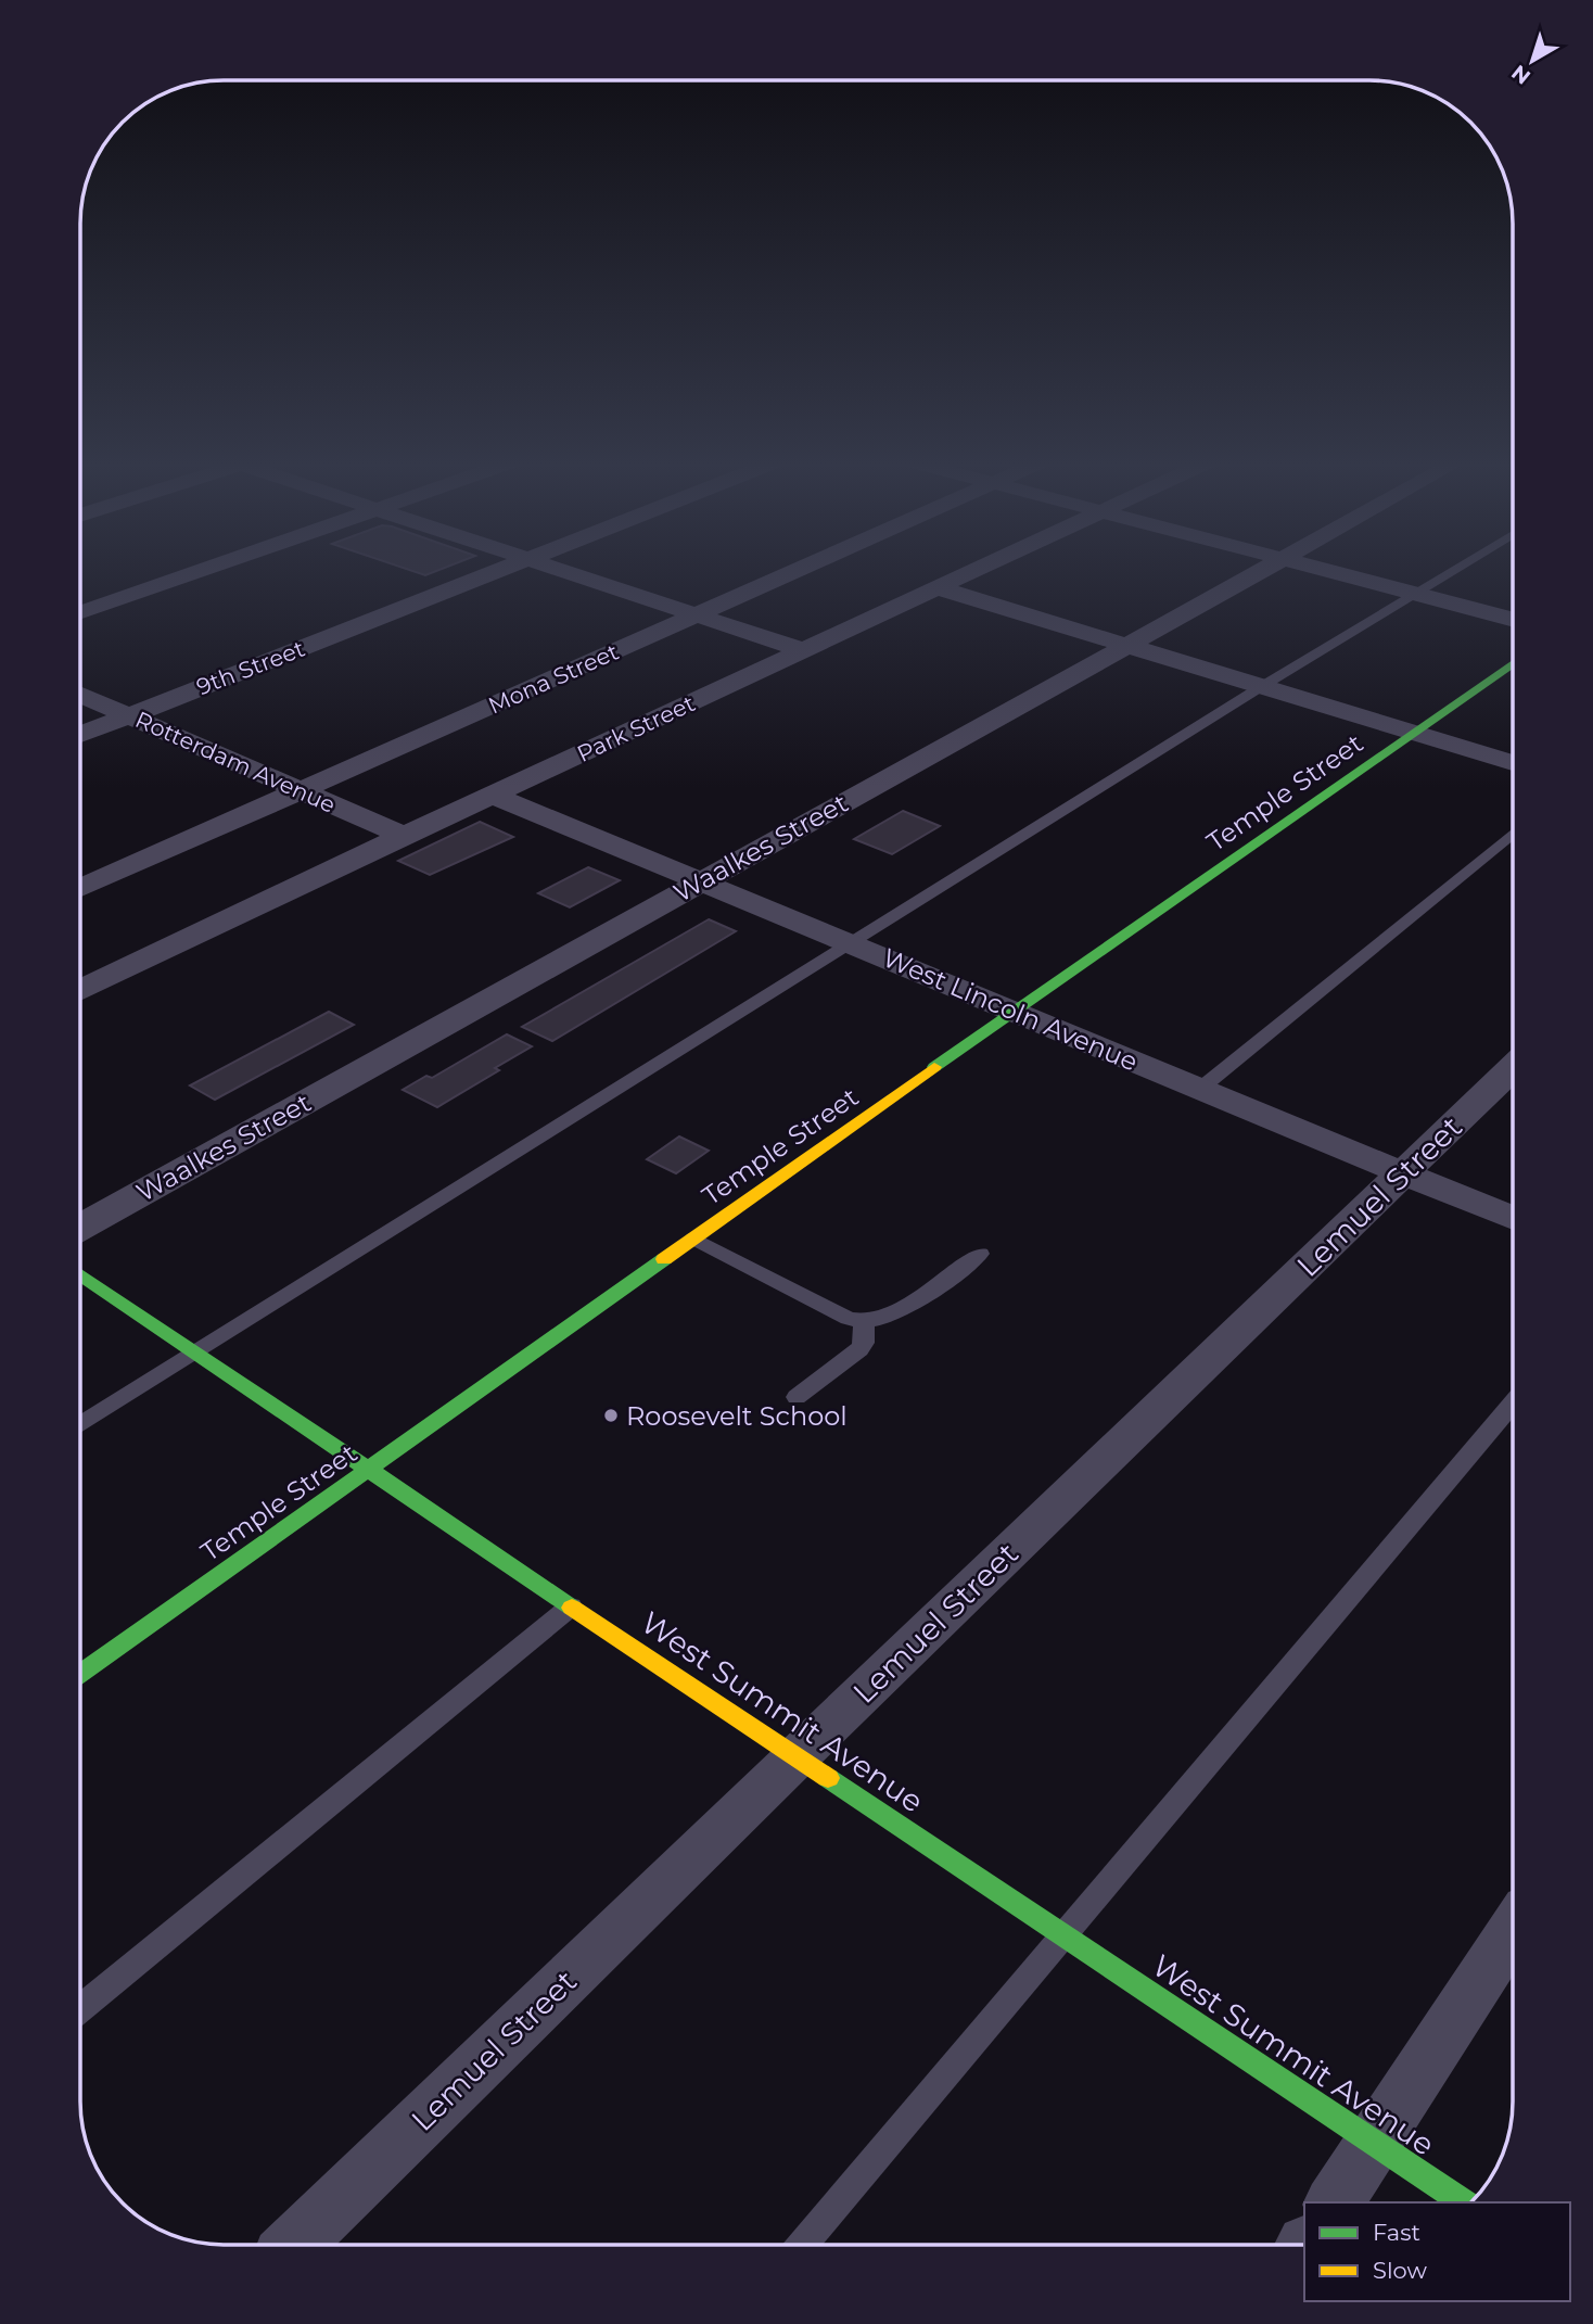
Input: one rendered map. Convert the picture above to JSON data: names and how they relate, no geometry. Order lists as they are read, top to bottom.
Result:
{
  "streets": {
    "street": [
      "9th Street",
      "Mona Street",
      "Park Street",
      "Rotterdam Avenue",
      "Temple Street",
      "Waalkes Street",
      "West Lincoln Avenue",
      "Lemuel Street",
      "West Summit Avenue"
    ]
  },
  "crossings": [
    ["9th Street", "Rotterdam Avenue"],
    ["Mona Street", "Rotterdam Avenue"],
    ["Park Street", "Rotterdam Avenue"],
    ["Park Street", "West Lincoln Avenue"],
    ["Temple Street", "West Lincoln Avenue"],
    ["Temple Street", "West Summit Avenue"],
    ["Waalkes Street", "West Lincoln Avenue"],
    ["West Lincoln Avenue", "Lemuel Street"],
    ["Lemuel Street", "West Summit Avenue"]
  ],
  "places": ["Roosevelt School"],
  "legend": ["Fast", "Slow"],
  "north": "bottom left"
}
